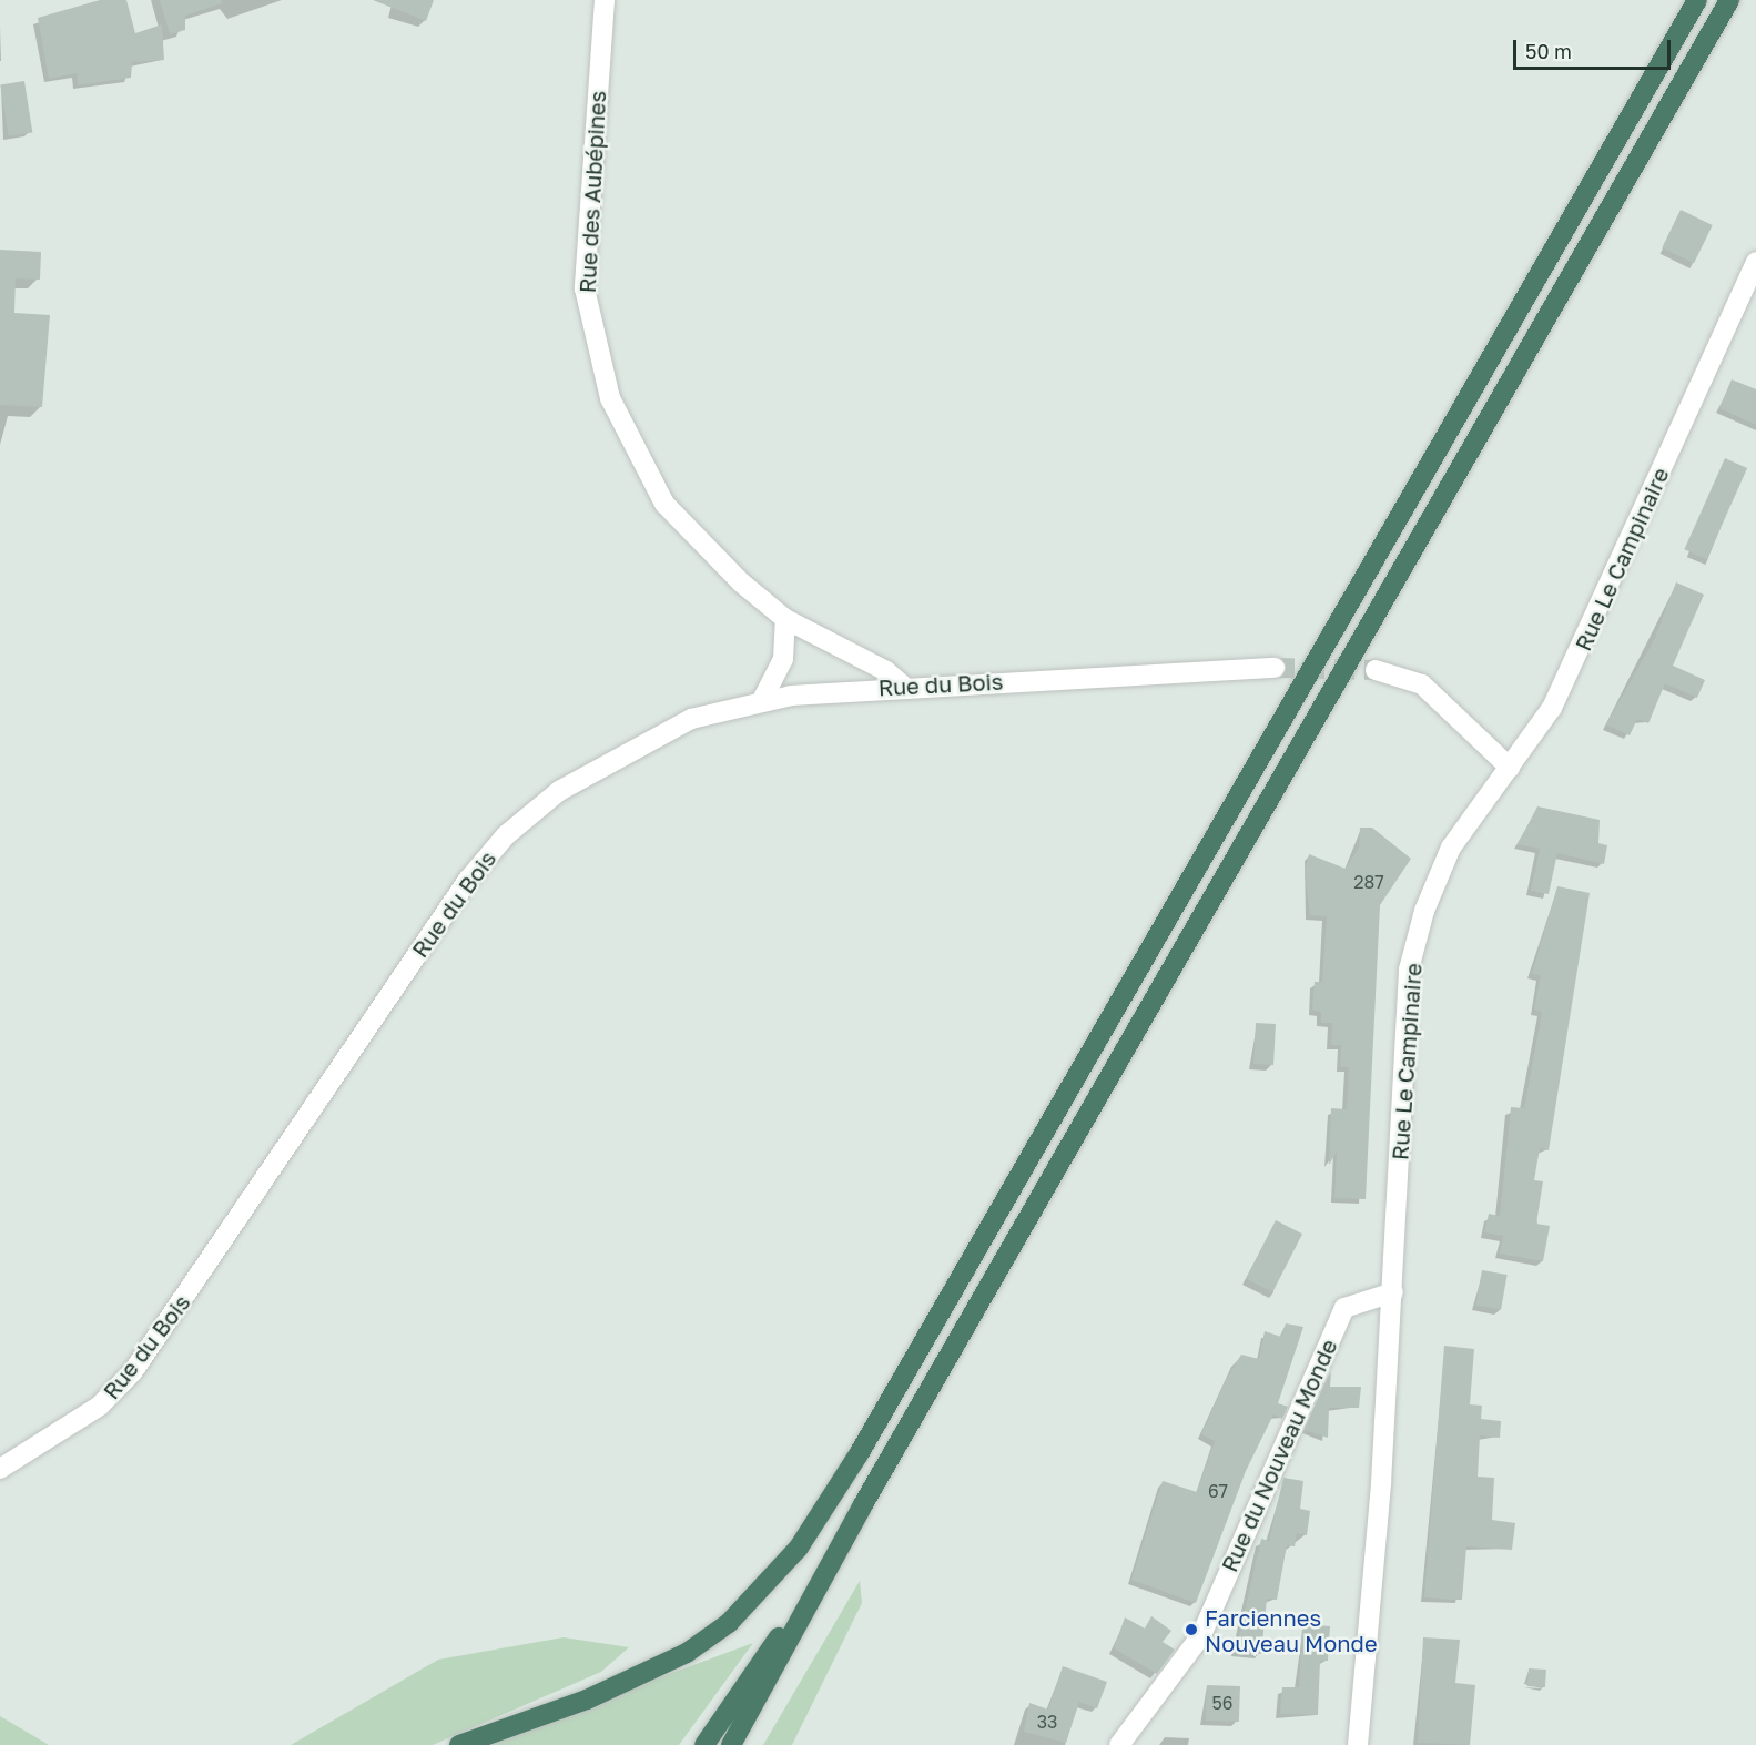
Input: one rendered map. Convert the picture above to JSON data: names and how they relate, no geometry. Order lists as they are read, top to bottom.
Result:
{
  "streets": {
    "street": [
      "Rue des Aubépines",
      "Rue Le Campinaire",
      "Rue du Bois",
      "Rue du Nouveau Monde"
    ]
  },
  "crossings": [
    ["Rue des Aubépines", "Rue du Bois"],
    ["Rue Le Campinaire", "Rue du Nouveau Monde"]
  ],
  "places": ["Farciennes Nouveau Monde"],
  "house_numbers": [
    "287",
    "67",
    "56",
    "33"
  ],
  "scale_bar": "50 m"
}
